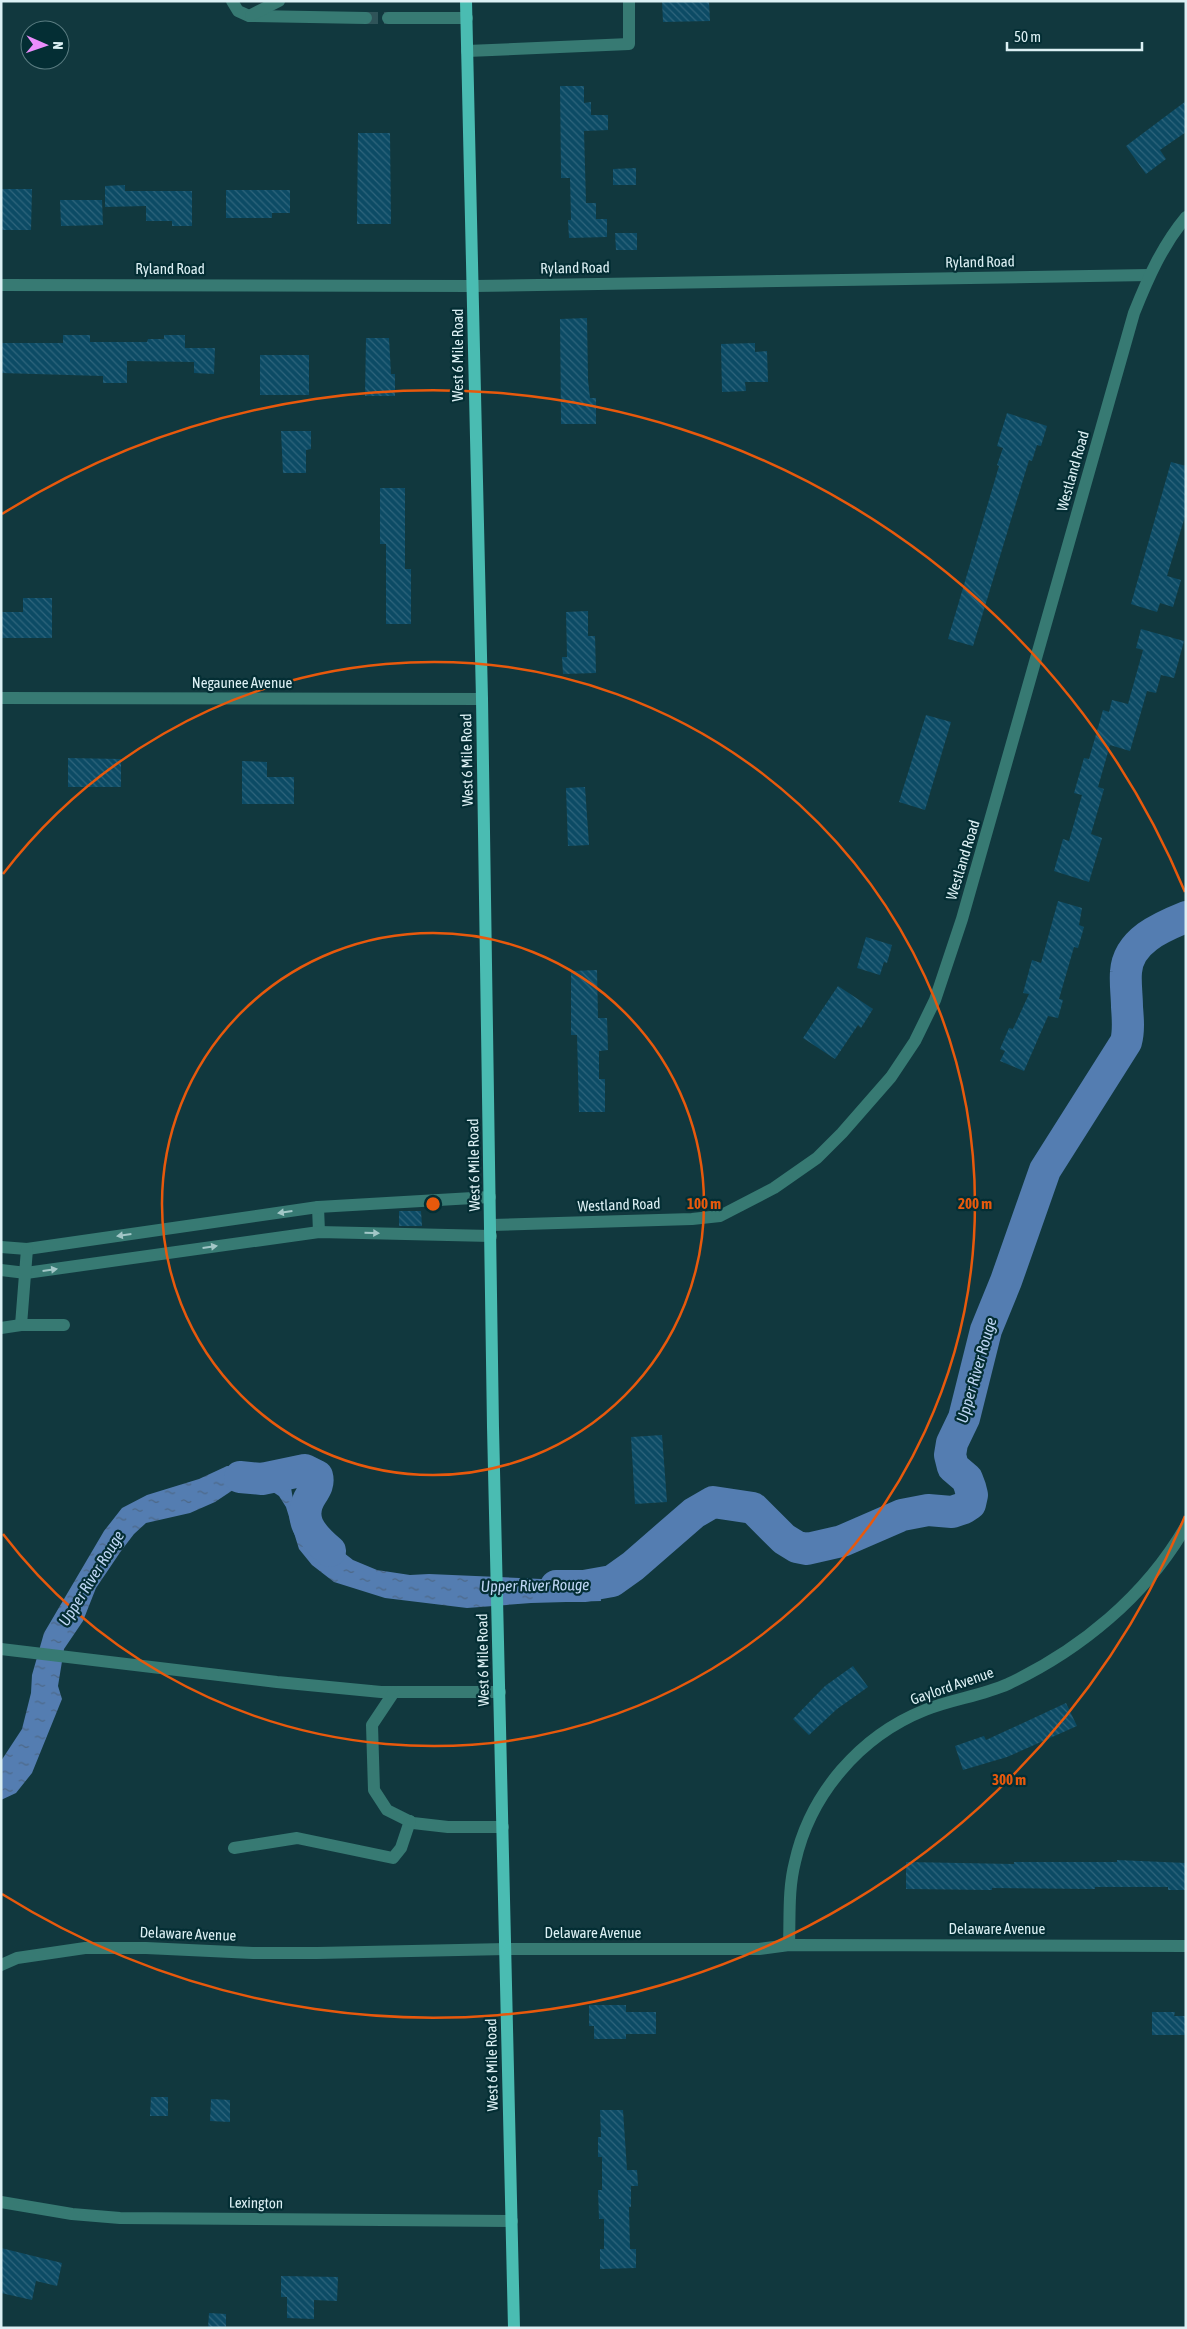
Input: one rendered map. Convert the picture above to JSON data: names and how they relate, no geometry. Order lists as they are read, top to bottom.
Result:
{
  "streets": {
    "main road": ["West 6 Mile Road"],
    "street": [
      "Ryland Road",
      "Westland Road",
      "Negaunee Avenue",
      "Gaylord Avenue",
      "Delaware Avenue",
      "Lexington"
    ]
  },
  "crossings": [
    ["Ryland Road", "West 6 Mile Road"],
    ["Ryland Road", "Westland Road"],
    ["West 6 Mile Road", "Westland Road"],
    ["West 6 Mile Road", "Negaunee Avenue"],
    ["West 6 Mile Road", "Delaware Avenue"],
    ["West 6 Mile Road", "Lexington"],
    ["Gaylord Avenue", "Delaware Avenue"]
  ],
  "water": ["Upper River Rouge"],
  "scale_bar": "50 m",
  "north": "right",
  "rings": ["100 m", "200 m", "300 m"]
}
